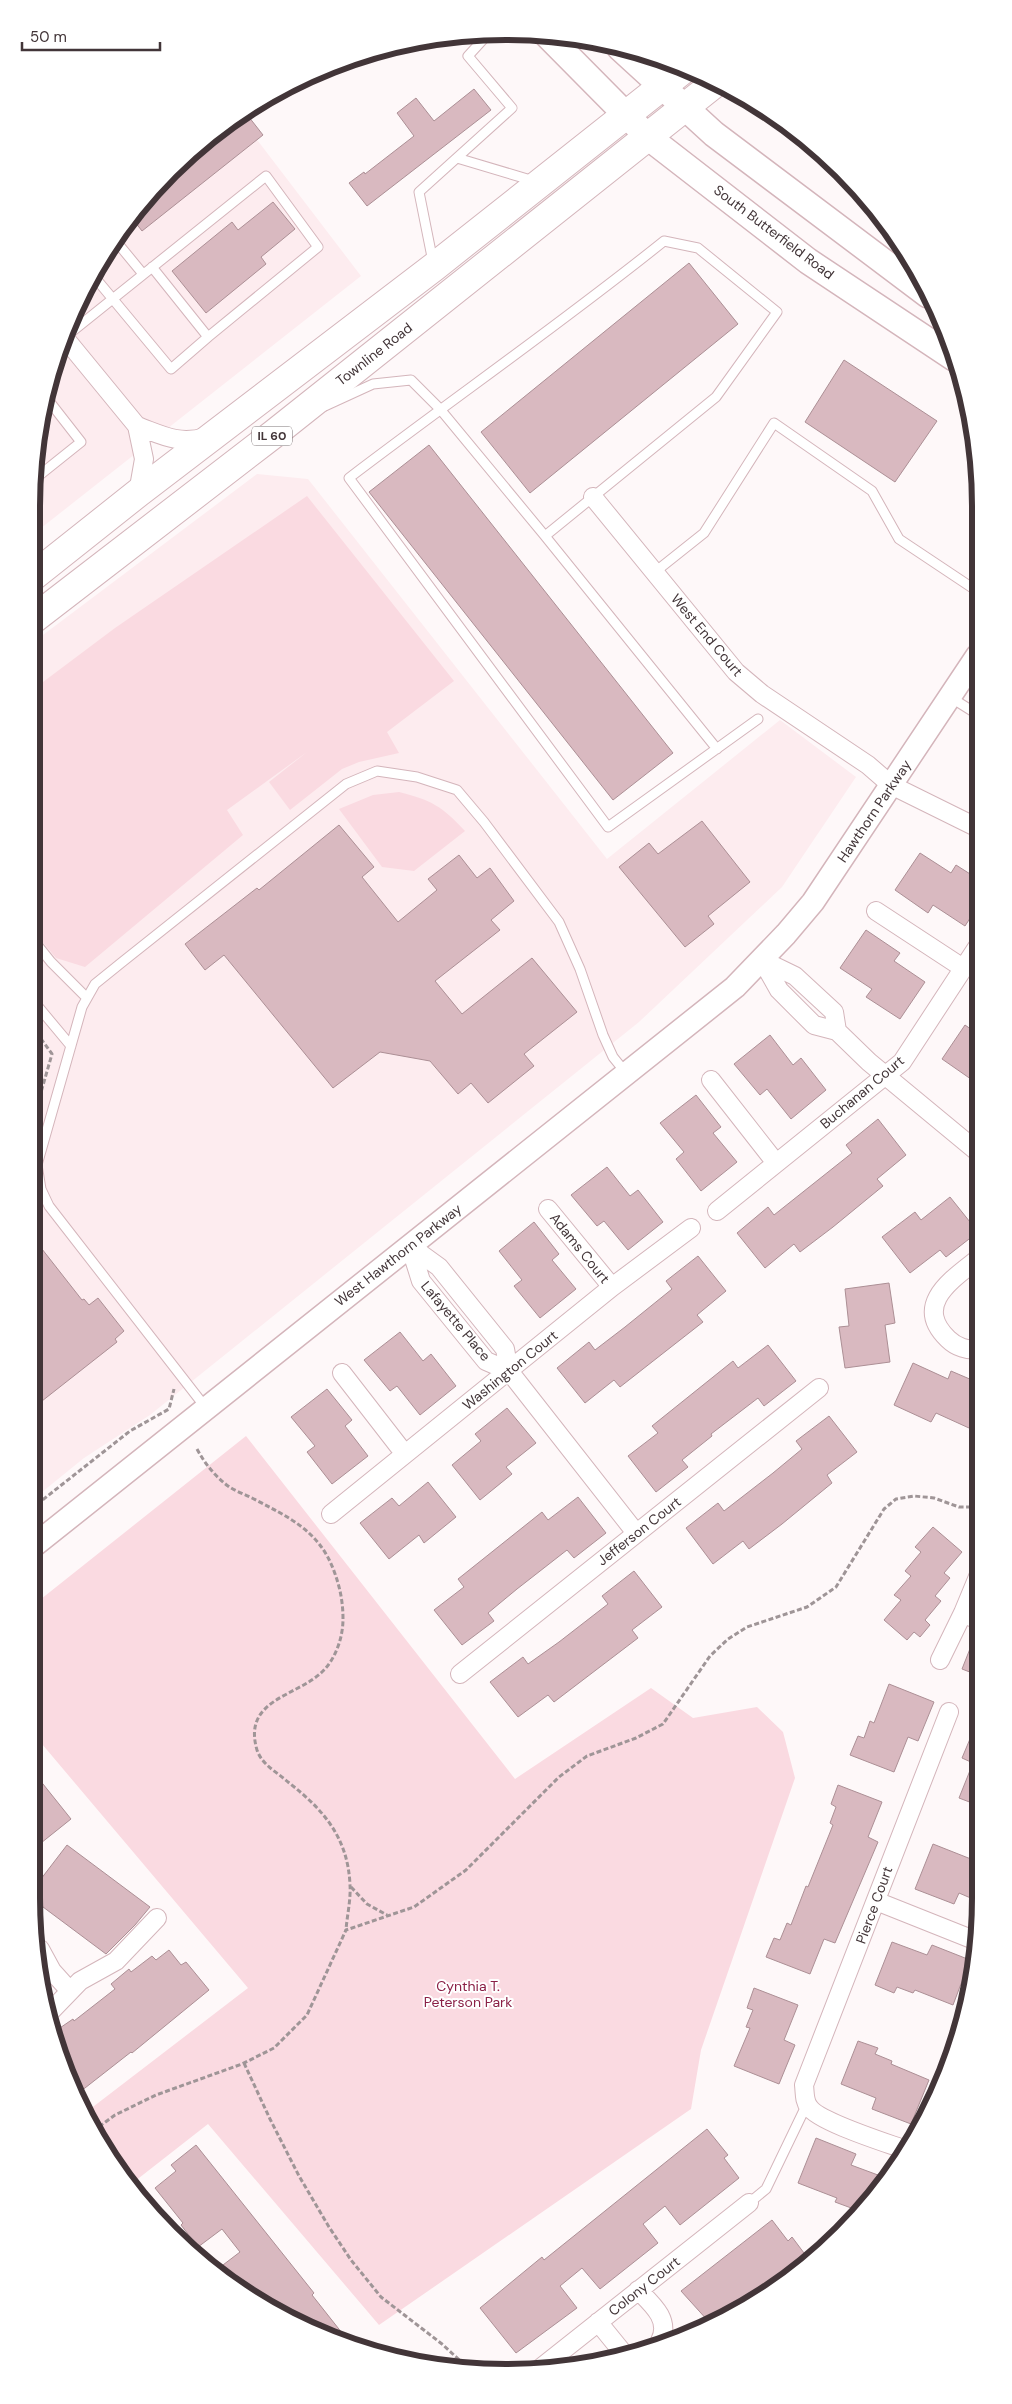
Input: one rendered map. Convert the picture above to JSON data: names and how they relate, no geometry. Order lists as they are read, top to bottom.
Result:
{
  "streets": {
    "main road": ["South Butterfield Road", "Townline Road", "IL 60"],
    "street": [
      "West End Court",
      "Hawthorn Parkway",
      "Buchanan Court",
      "Adams Court",
      "West Hawthorn Parkway",
      "Lafayette Place",
      "Washington Court",
      "Jefferson Court",
      "Pierce Court",
      "Colony Court"
    ]
  },
  "crossings": [
    ["South Butterfield Road", "Townline Road"],
    ["South Butterfield Road", "IL 60"],
    ["West End Court", "Hawthorn Parkway"],
    ["Hawthorn Parkway", "West Hawthorn Parkway"],
    ["Adams Court", "Washington Court"],
    ["West Hawthorn Parkway", "Lafayette Place"],
    ["Lafayette Place", "Washington Court"],
    ["Lafayette Place", "Jefferson Court"]
  ],
  "parks": ["Cynthia T. Peterson Park"],
  "scale_bar": "50 m"
}
